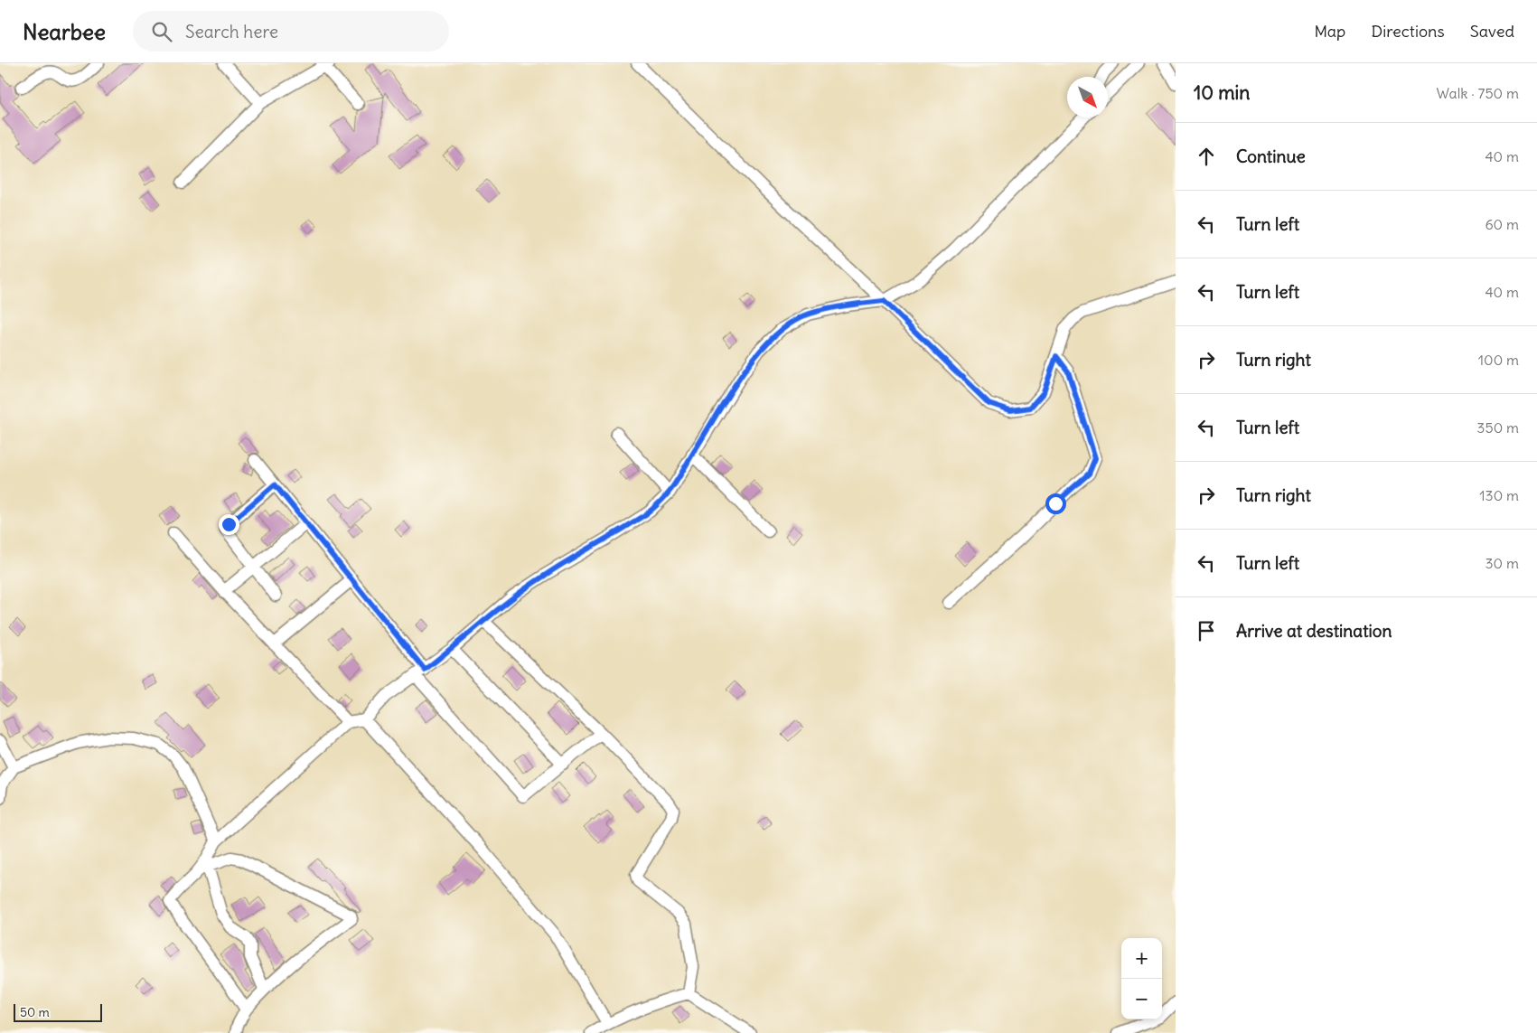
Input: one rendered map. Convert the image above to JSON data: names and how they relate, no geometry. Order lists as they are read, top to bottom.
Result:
{
  "scale_bar": "50 m",
  "north": "bottom right",
  "page": {
    "header": "Nearbee",
    "search": "Search here",
    "nav": ["Map", "Directions", "Saved"],
    "heading": ["10 min", "Walk · 750 m"],
    "list": [
      ["Continue", "40 m"],
      ["Turn left", "60 m"],
      ["Turn left", "40 m"],
      ["Turn right", "100 m"],
      ["Turn left", "350 m"],
      ["Turn right", "130 m"],
      ["Turn left", "30 m"],
      "Arrive at destination"
    ],
    "map_buttons": ["+", "−"],
    "scale": "50 m"
  }
}
